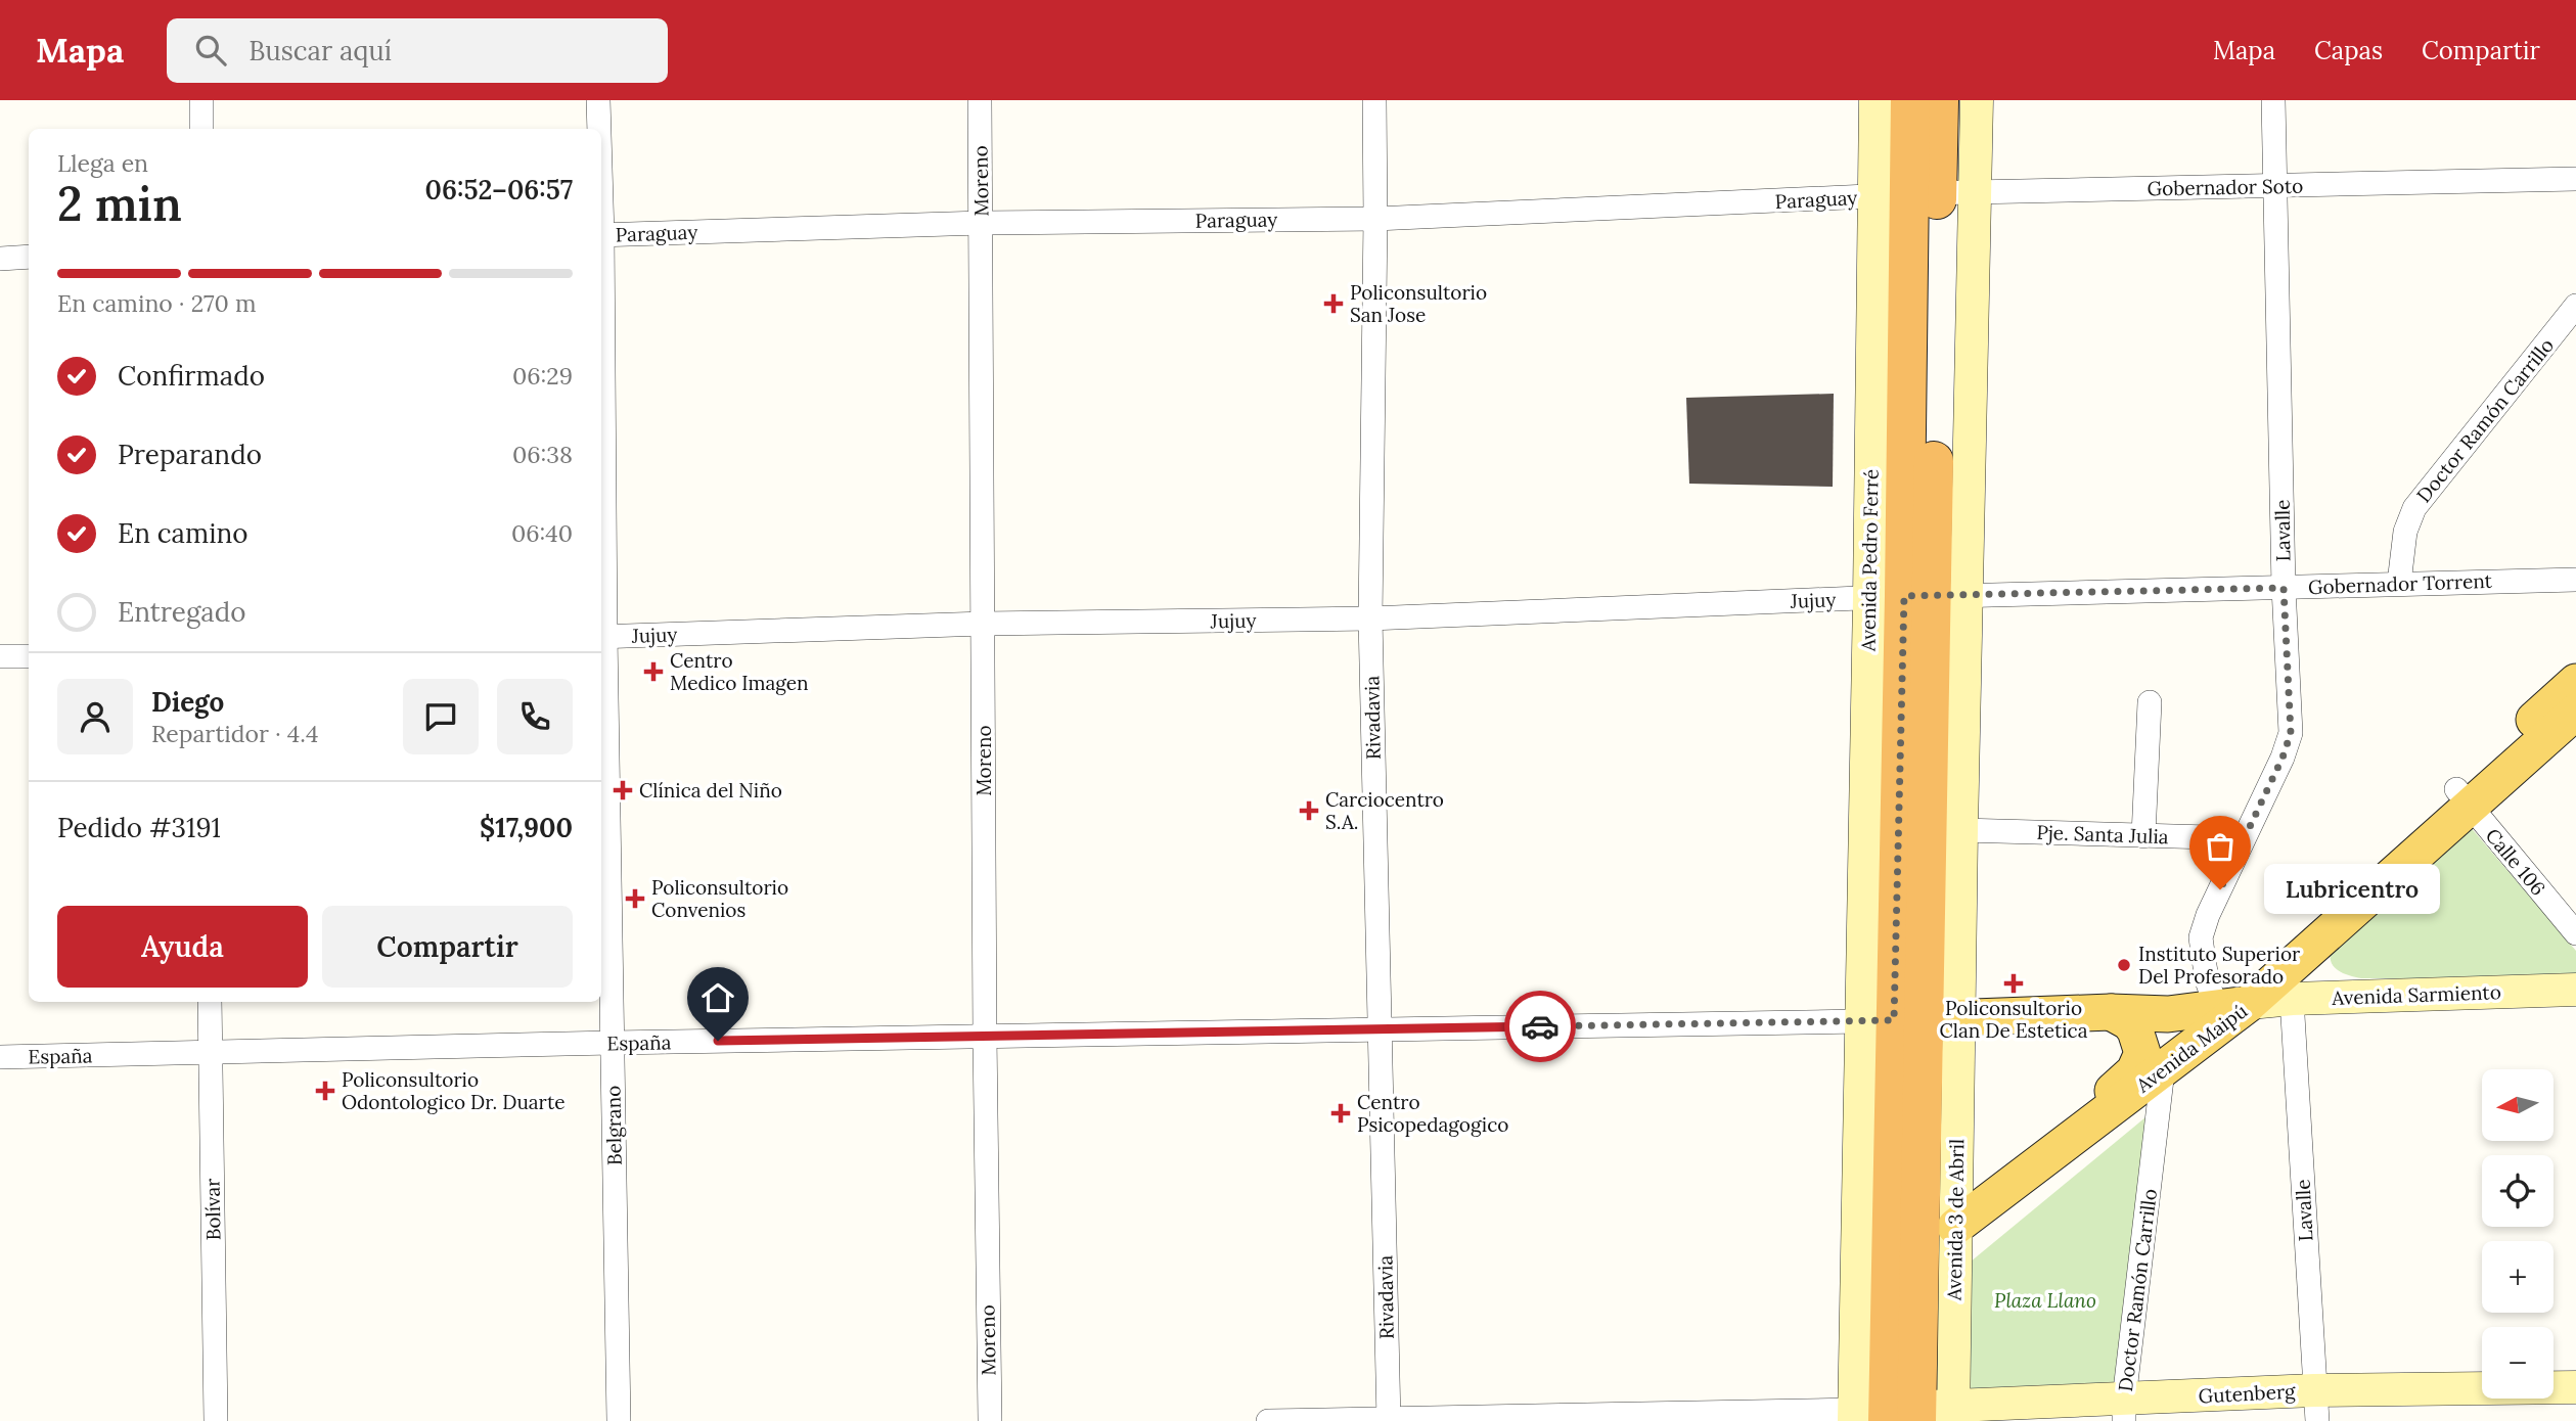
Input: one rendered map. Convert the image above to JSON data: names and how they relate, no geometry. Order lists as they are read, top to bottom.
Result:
{
  "streets": {
    "highway": ["Avenida Pedro Ferré", "Avenida 3 de Abril"],
    "main road": ["Avenida Sarmiento", "Avenida Maipú", "Gutenberg"],
    "street": [
      "Moreno",
      "Gobernador Soto",
      "Paraguay",
      "Doctor Ramón Carrillo",
      "Lavalle",
      "Gobernador Torrent",
      "Jujuy",
      "Rivadavia",
      "Pje. Santa Julia",
      "Calle 106",
      "España",
      "Belgrano",
      "Bolívar"
    ]
  },
  "crossings": [
    ["Moreno", "Paraguay"],
    ["Moreno", "Jujuy"],
    ["Moreno", "España"],
    ["Gobernador Soto", "Paraguay"],
    ["Gobernador Soto", "Lavalle"],
    ["Gobernador Soto", "Avenida Pedro Ferré"],
    ["Paraguay", "Avenida Pedro Ferré"],
    ["Paraguay", "Rivadavia"],
    ["Doctor Ramón Carrillo", "Gobernador Torrent"],
    ["Doctor Ramón Carrillo", "Avenida Maipú"],
    ["Doctor Ramón Carrillo", "Gutenberg"],
    ["Lavalle", "Gobernador Torrent"],
    ["Lavalle", "Pje. Santa Julia"],
    ["Lavalle", "Avenida Sarmiento"],
    ["Lavalle", "Avenida Maipú"],
    ["Lavalle", "Gutenberg"],
    ["Avenida Pedro Ferré", "Gobernador Torrent"],
    ["Avenida Pedro Ferré", "Jujuy"],
    ["Avenida Pedro Ferré", "Pje. Santa Julia"],
    ["Avenida Pedro Ferré", "Avenida Sarmiento"],
    ["Avenida Pedro Ferré", "España"],
    ["Avenida Pedro Ferré", "Avenida 3 de Abril"],
    ["Gobernador Torrent", "Jujuy"],
    ["Jujuy", "Rivadavia"],
    ["Jujuy", "Belgrano"],
    ["Rivadavia", "España"],
    ["Calle 106", "Avenida Maipú"],
    ["Avenida Sarmiento", "España"],
    ["Avenida Sarmiento", "Avenida Maipú"],
    ["Avenida Sarmiento", "Avenida 3 de Abril"],
    ["España", "Belgrano"],
    ["España", "Bolívar"],
    ["España", "Avenida 3 de Abril"],
    ["Avenida Maipú", "Avenida 3 de Abril"],
    ["Avenida 3 de Abril", "Gutenberg"]
  ],
  "parks": ["Plaza Llano"],
  "places": {
    "health": [
      "Policonsultorio San Jose",
      "Centro Medico Imagen",
      "Clínica del Niño",
      "Carciocentro S.A.",
      "Policonsultorio Convenios",
      "Policonsultorio Clan De Estetica",
      "Policonsultorio Odontologico Dr. Duarte",
      "Centro Psicopedagogico"
    ],
    "other": ["Lubricentro", "Instituto Superior Del Profesorado"]
  },
  "north": "left",
  "page": {
    "header": "Mapa",
    "search": "Buscar aquí",
    "nav": ["Mapa", "Capas", "Compartir"],
    "heading": ["2 min", "Llega en", "06:52–06:57"],
    "panel": [
      "Diego",
      "Repartidor · 4.4",
      "Pedido #3191",
      "$17,900"
    ],
    "bar": "En camino · 270 m",
    "list": [
      ["Confirmado", "06:29"],
      ["Preparando", "06:38"],
      ["En camino", "06:40"],
      "Entregado"
    ],
    "bubble": "Lubricentro",
    "buttons": ["Ayuda", "Compartir"],
    "map_buttons": ["+", "−"]
  }
}
